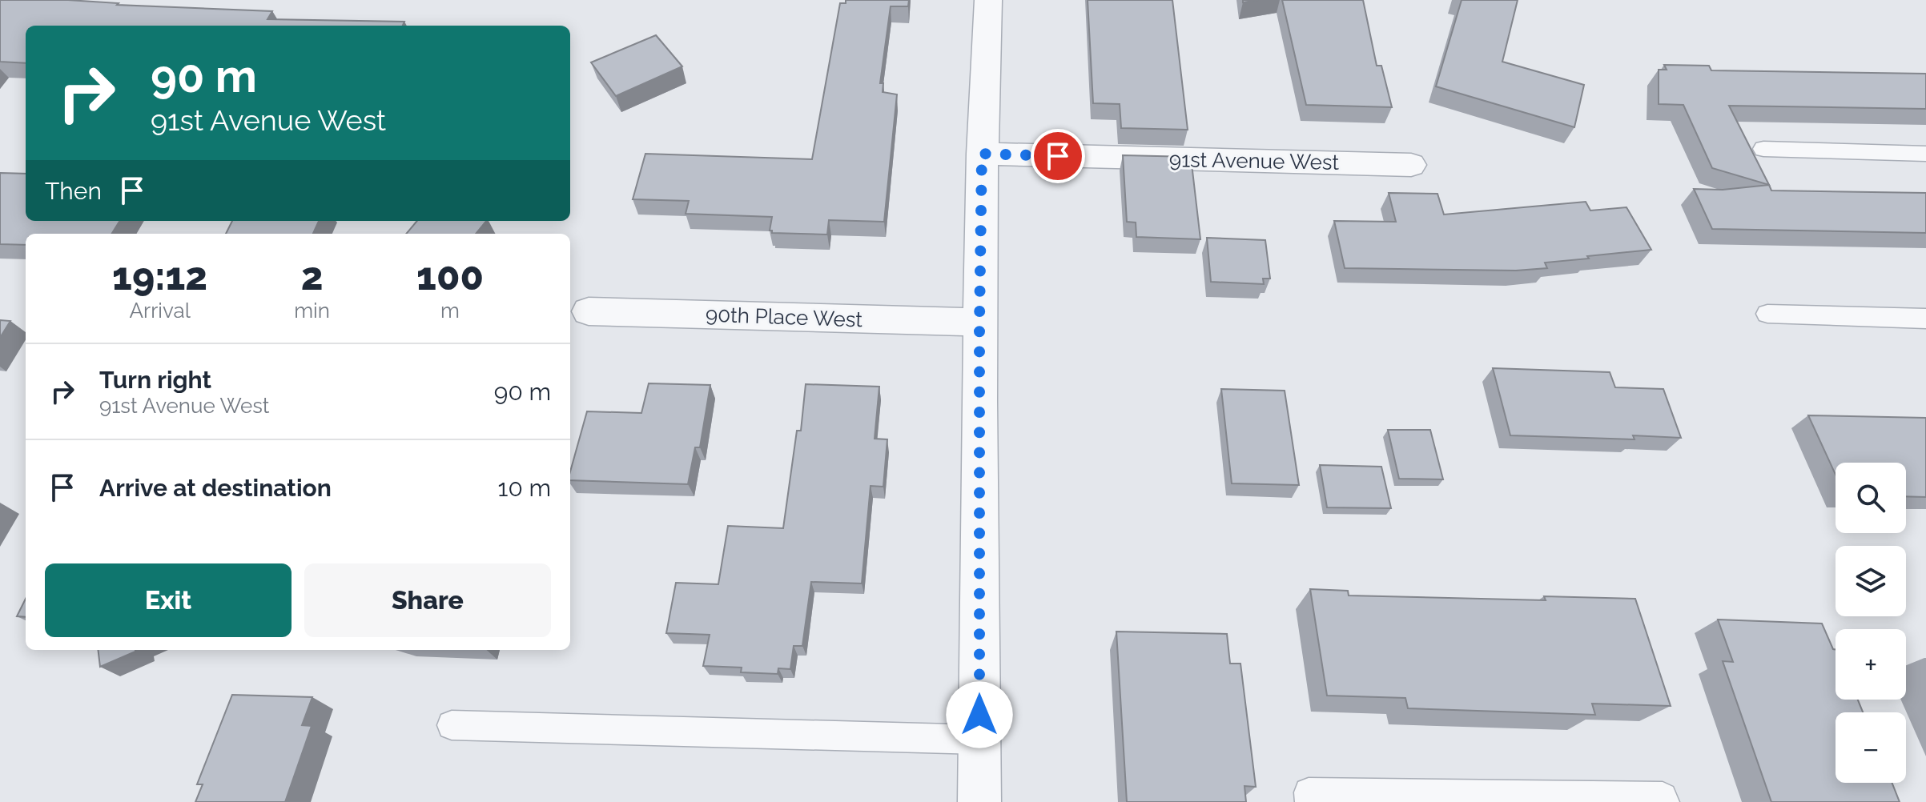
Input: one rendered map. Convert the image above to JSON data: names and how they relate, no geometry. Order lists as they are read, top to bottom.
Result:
{
  "streets": {
    "street": ["91st Avenue West", "90th Place West"]
  },
  "page": {
    "turn": ["90 m", "91st Avenue West"],
    "then": "Then",
    "eta": [
      "19:12",
      "Arrival",
      "2",
      "min",
      "100",
      "m"
    ],
    "list": [
      {
        "name": "Turn right",
        "note": "91st Avenue West",
        "value": "90 m"
      },
      {
        "name": "Arrive at destination",
        "value": "10 m"
      }
    ],
    "map_buttons": ["+", "−"],
    "buttons": ["Exit", "Share"]
  }
}
